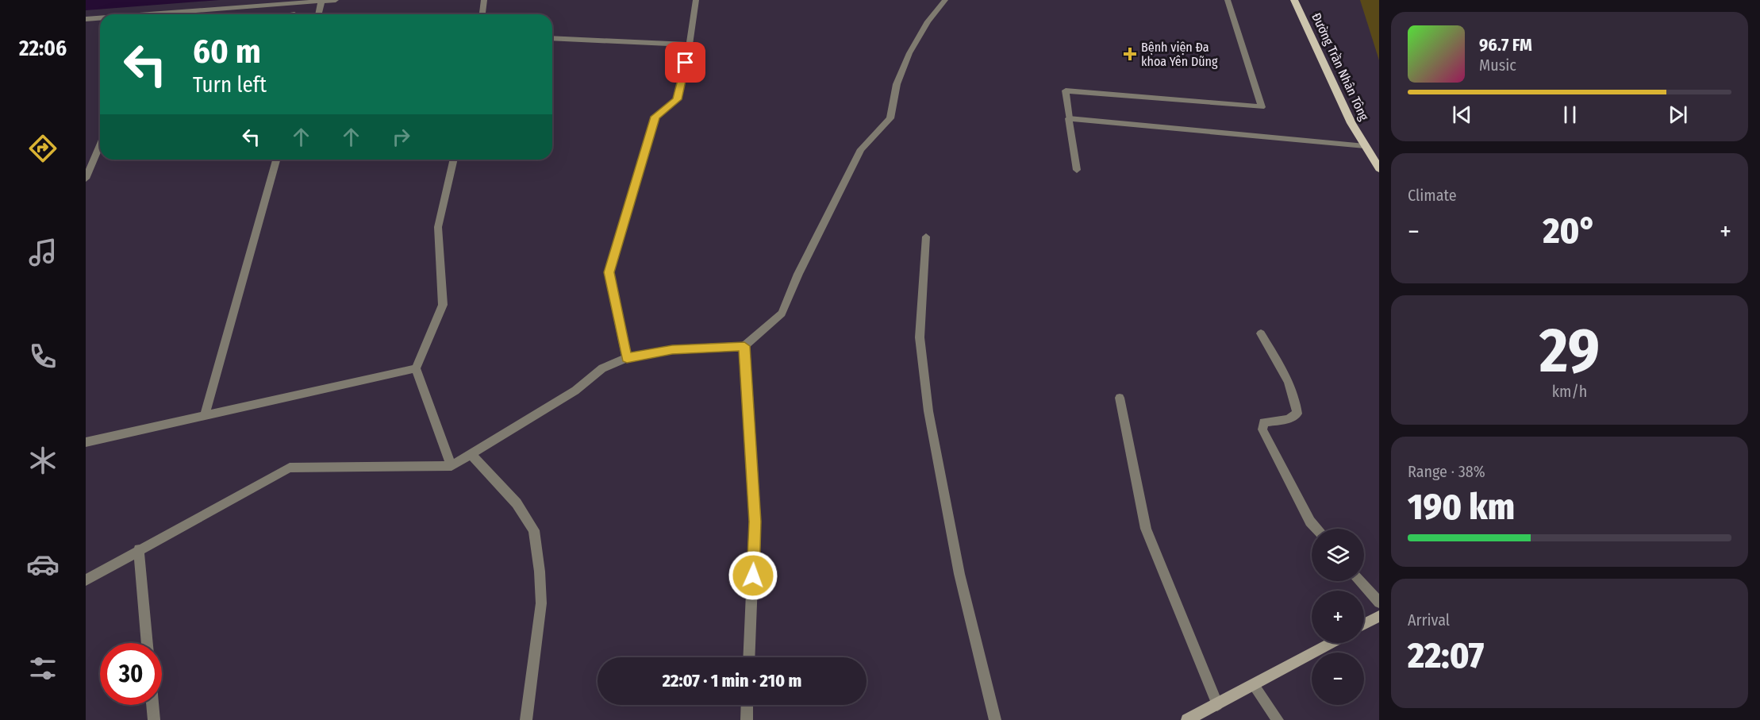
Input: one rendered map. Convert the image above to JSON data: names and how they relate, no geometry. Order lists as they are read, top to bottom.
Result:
{
  "streets": {
    "main road": ["Đường Trần Nhân Tông"]
  },
  "places": {
    "health": ["Bệnh viện Đa khoa Yên Dũng"]
  },
  "page": {
    "tabs": "22:06",
    "turn": ["60 m", "Turn left"],
    "song": ["96.7 FM", "Music"],
    "tile": [
      "Climate",
      ["29", "km/h"],
      ["Range · 38%", "190 km"],
      ["Arrival", "22:07"]
    ],
    "heat": ["−", "20°", "+"],
    "map_buttons": ["+", "−"],
    "limit": "30",
    "trip": "22:07 · 1 min · 210 m"
  }
}
